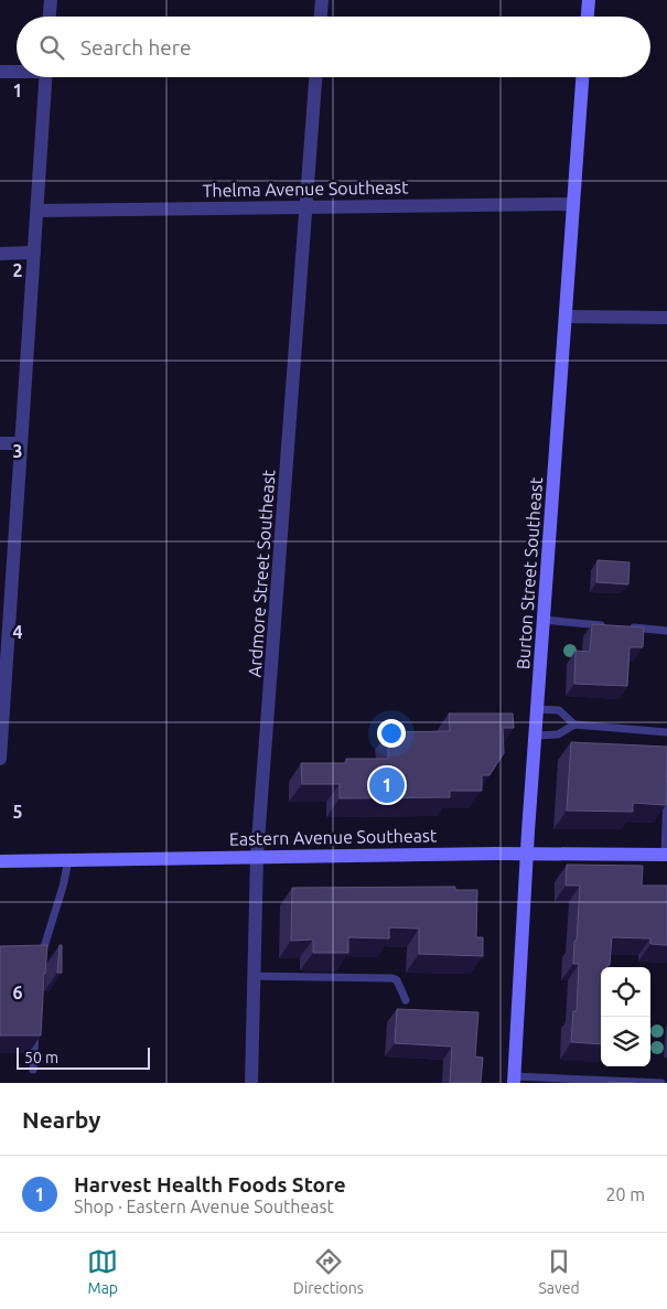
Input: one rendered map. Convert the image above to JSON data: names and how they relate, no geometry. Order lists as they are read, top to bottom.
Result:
{
  "streets": {
    "main road": ["Burton Street Southeast", "Eastern Avenue Southeast"],
    "street": ["Thelma Avenue Southeast", "Ardmore Street Southeast"]
  },
  "crossings": [
    ["Thelma Avenue Southeast", "Ardmore Street Southeast"],
    ["Thelma Avenue Southeast", "Burton Street Southeast"],
    ["Ardmore Street Southeast", "Eastern Avenue Southeast"],
    ["Burton Street Southeast", "Eastern Avenue Southeast"]
  ],
  "scale_bar": "50 m",
  "page": {
    "search": "Search here",
    "pins": "1",
    "scale": "50 m",
    "heading": "Nearby",
    "list": [
      {
        "mark": "1",
        "name": "Harvest Health Foods Store",
        "note": "Shop · Eastern Avenue Southeast",
        "value": "20 m"
      }
    ],
    "nav": ["Map", "Directions", "Saved"]
  },
  "grid": {
    "rows": [
      "1",
      "2",
      "3",
      "4",
      "5",
      "6"
    ]
  }
}
